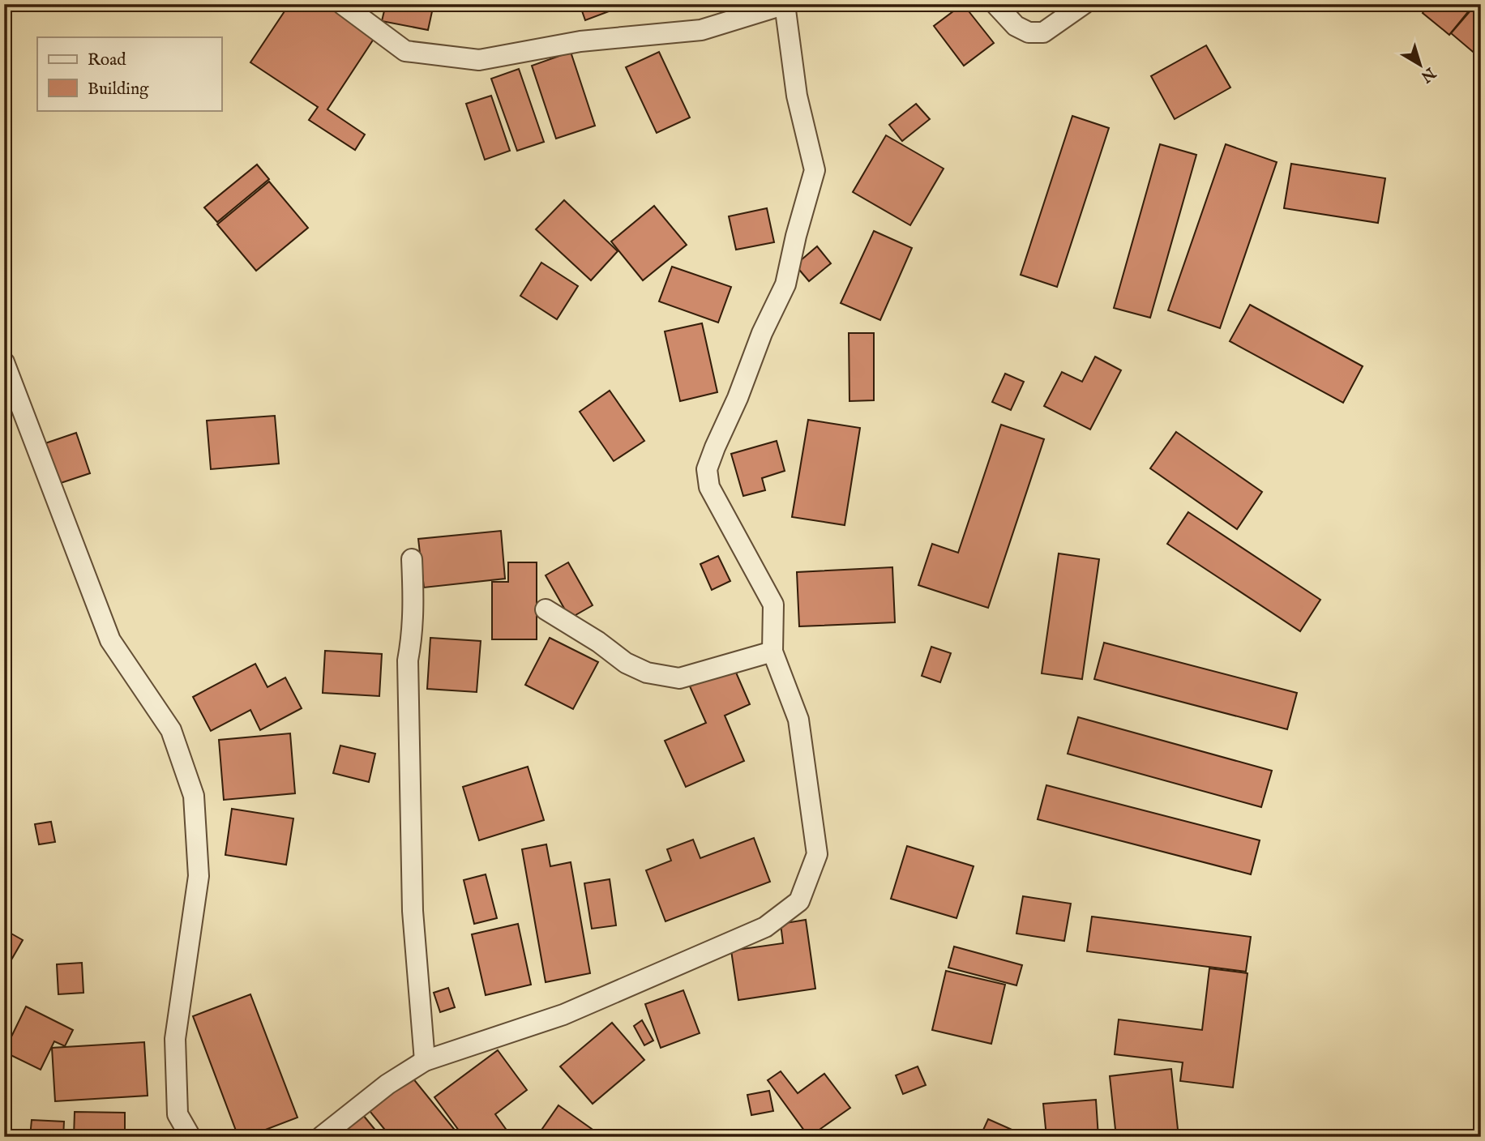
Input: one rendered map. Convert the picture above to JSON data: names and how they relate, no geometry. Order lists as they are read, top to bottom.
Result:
{
  "legend": ["Road", "Building"],
  "north": "bottom right"
}
